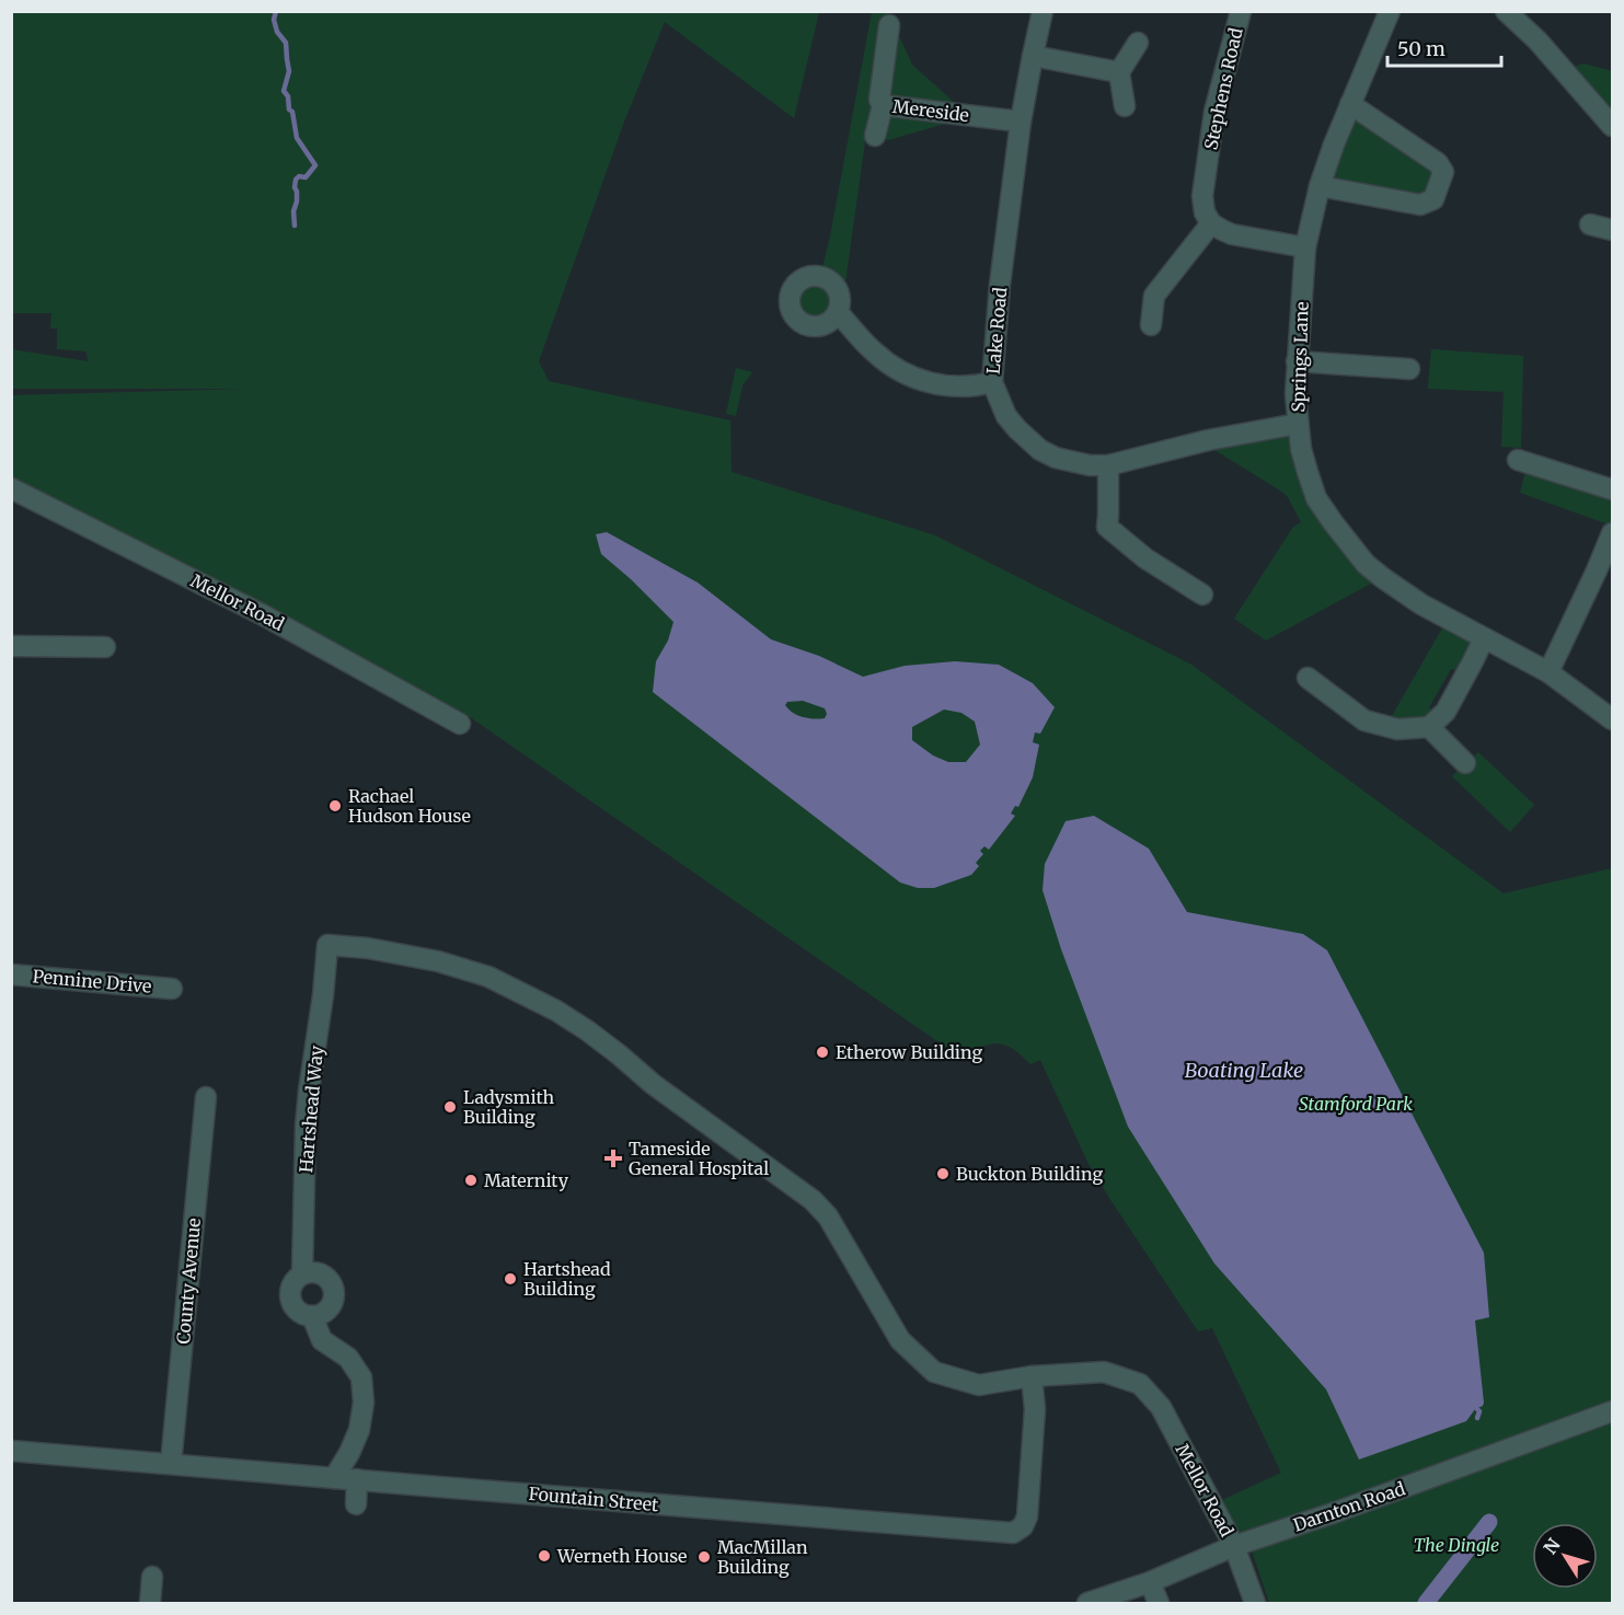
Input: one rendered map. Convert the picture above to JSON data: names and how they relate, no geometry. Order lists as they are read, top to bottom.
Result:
{
  "streets": {
    "street": [
      "Stephens Road",
      "Mereside",
      "Lake Road",
      "Springs Lane",
      "Mellor Road",
      "Pennine Drive",
      "Hartshead Way",
      "County Avenue",
      "Fountain Street",
      "Darnton Road"
    ]
  },
  "crossings": [
    ["Mereside", "Lake Road"],
    ["Lake Road", "Springs Lane"],
    ["Mellor Road", "Hartshead Way"],
    ["Mellor Road", "Fountain Street"],
    ["Mellor Road", "Darnton Road"],
    ["Hartshead Way", "Fountain Street"],
    ["County Avenue", "Fountain Street"]
  ],
  "water": ["Boating Lake"],
  "parks": ["Stamford Park", "The Dingle"],
  "places": {
    "other": [
      "Rachael Hudson House",
      "Etherow Building",
      "Ladysmith Building",
      "Buckton Building",
      "Maternity",
      "Hartshead Building",
      "Werneth House",
      "MacMillan Building"
    ],
    "health": ["Tameside General Hospital"]
  },
  "scale_bar": "50 m",
  "north": "top left"
}
